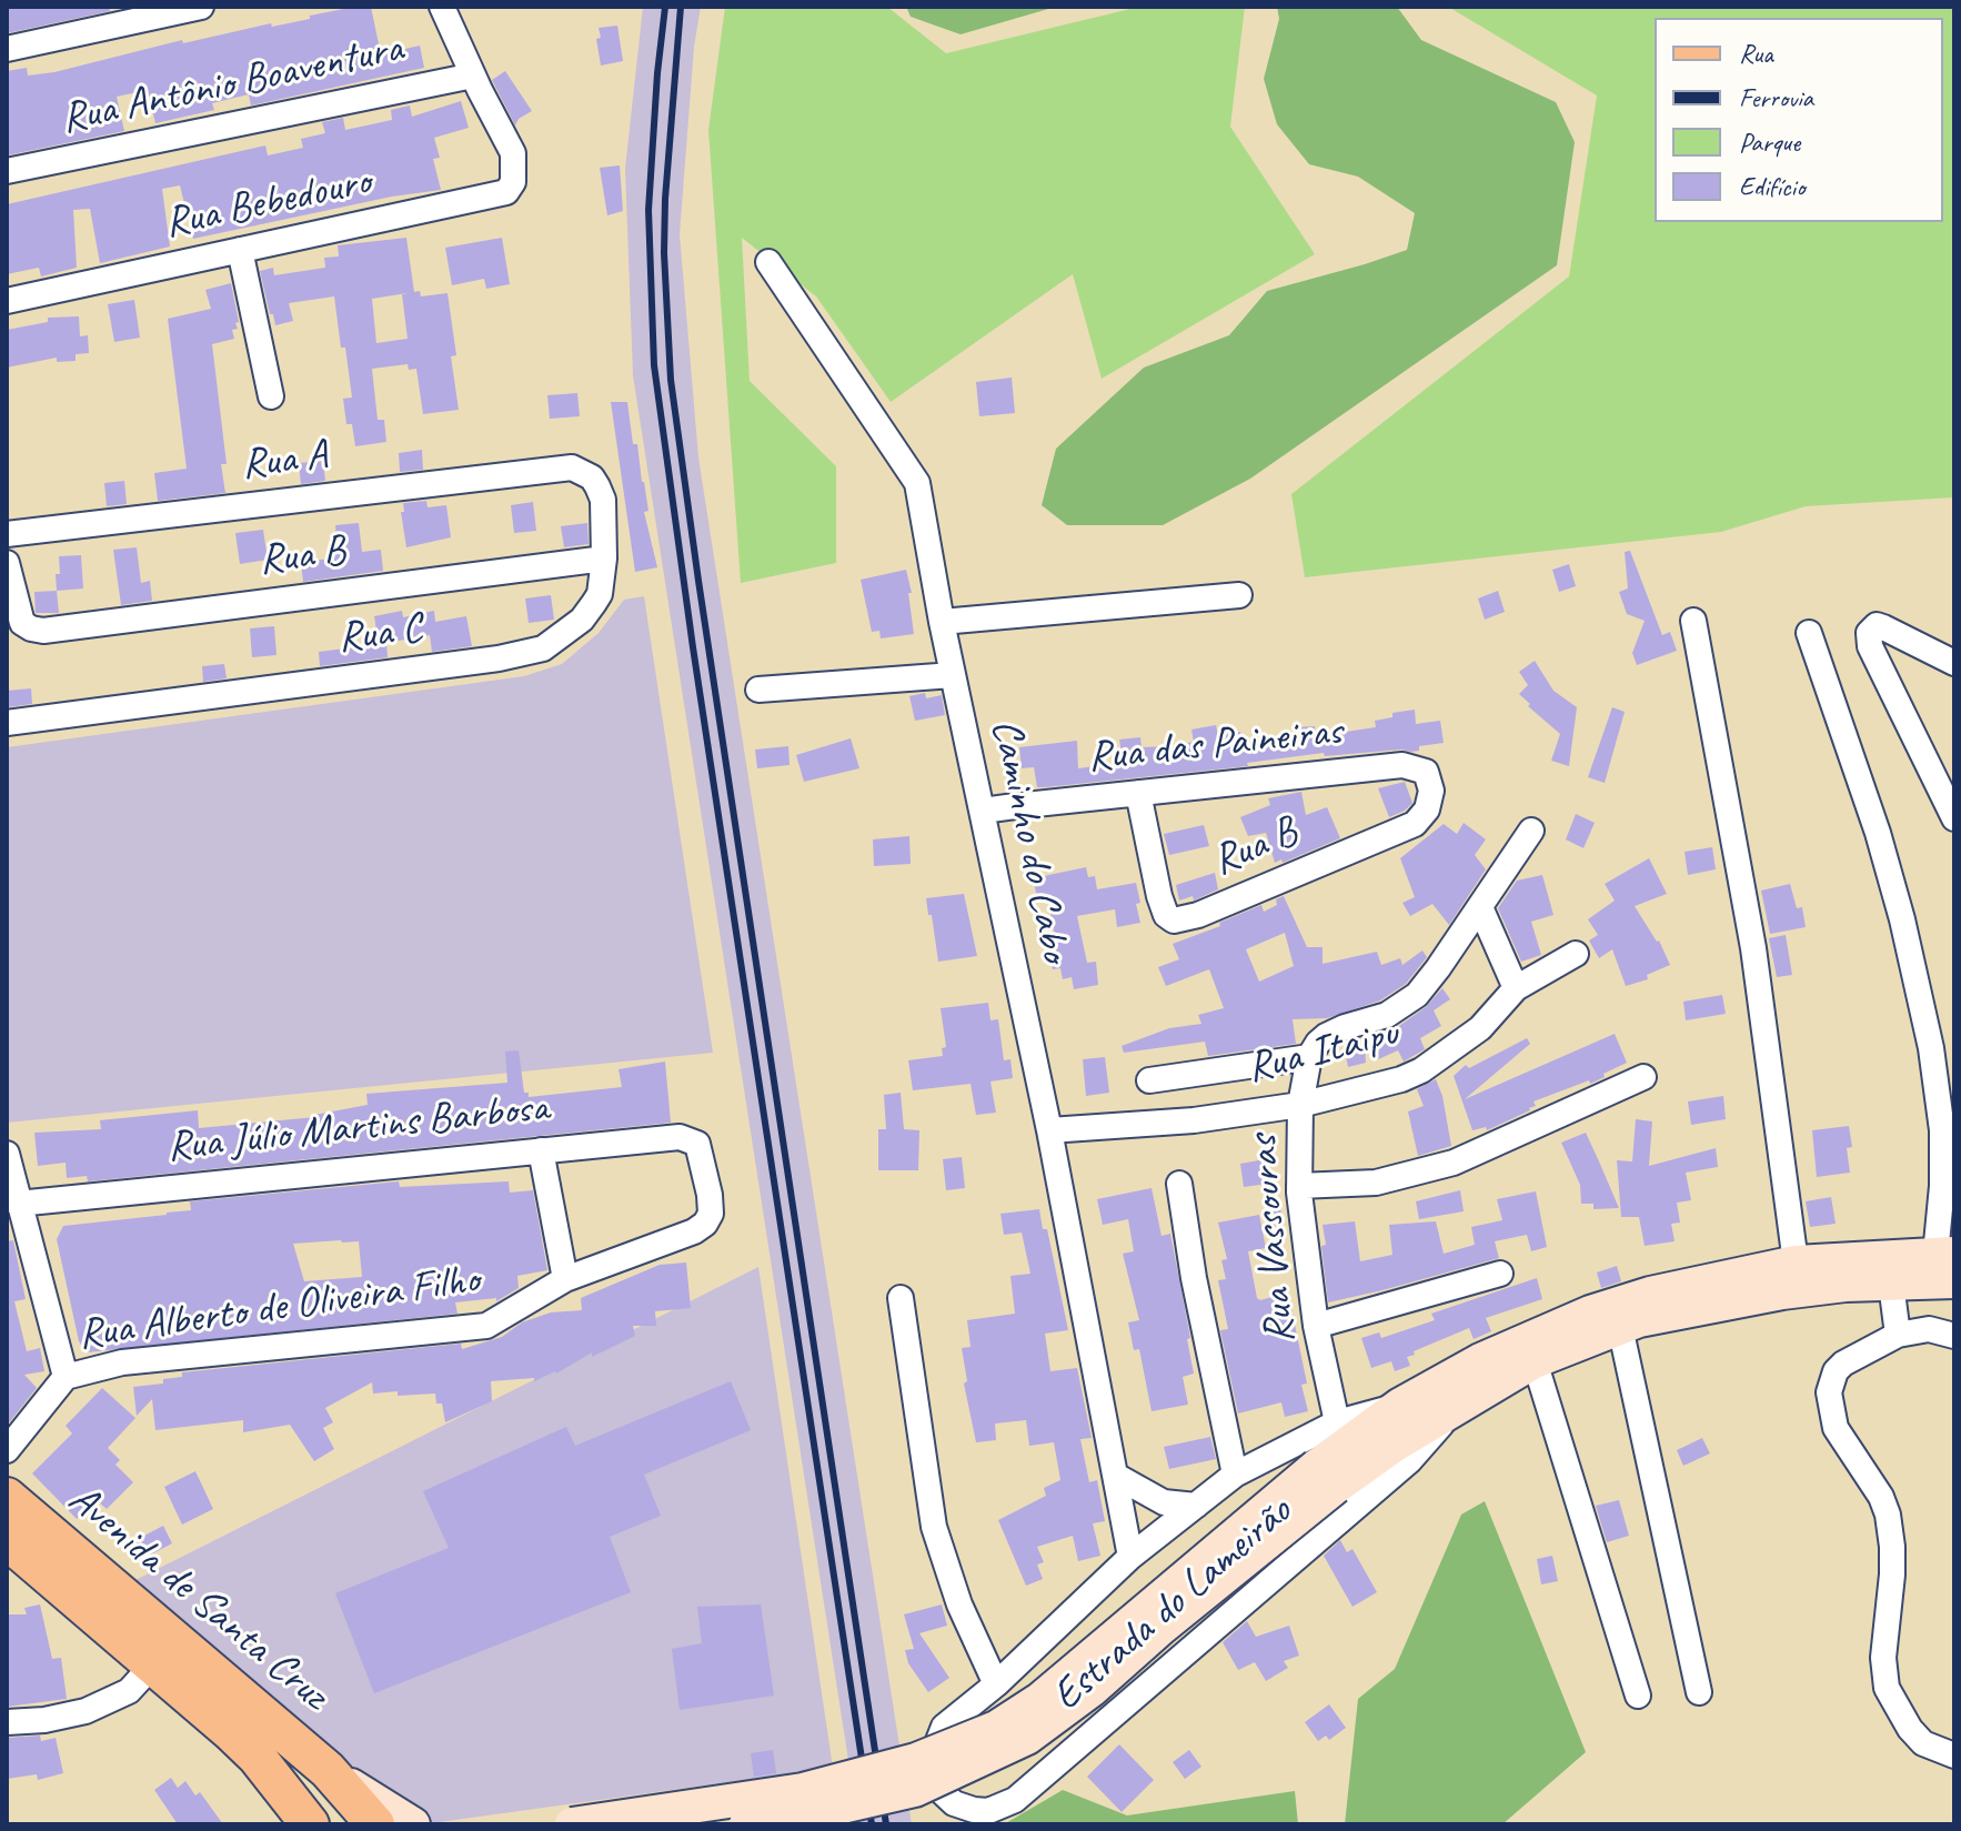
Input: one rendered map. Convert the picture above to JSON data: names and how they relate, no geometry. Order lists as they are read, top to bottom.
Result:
{
  "streets": {
    "main road": ["Avenida de Santa Cruz", "Estrada do Lameirão"],
    "street": [
      "Rua Antônio Boaventura",
      "Rua Bebedouro",
      "Rua A",
      "Rua B",
      "Rua C",
      "Rua das Paineiras",
      "Caminho do Cabo",
      "Rua Itaipu",
      "Rua Júlio Martins Barbosa",
      "Rua Vassouras",
      "Rua Alberto de Oliveira Filho"
    ]
  },
  "crossings": [
    ["Rua Antônio Boaventura", "Rua Bebedouro"],
    ["Rua A", "Rua C"],
    ["Rua B", "Rua C"],
    ["Rua B", "Rua das Paineiras"],
    ["Rua das Paineiras", "Caminho do Cabo"],
    ["Caminho do Cabo", "Rua Itaipu"],
    ["Caminho do Cabo", "Estrada do Lameirão"],
    ["Rua Itaipu", "Rua Vassouras"],
    ["Rua Júlio Martins Barbosa", "Rua Alberto de Oliveira Filho"],
    ["Rua Vassouras", "Estrada do Lameirão"]
  ],
  "legend": [
    "Rua",
    "Ferrovia",
    "Parque",
    "Edifício"
  ]
}
